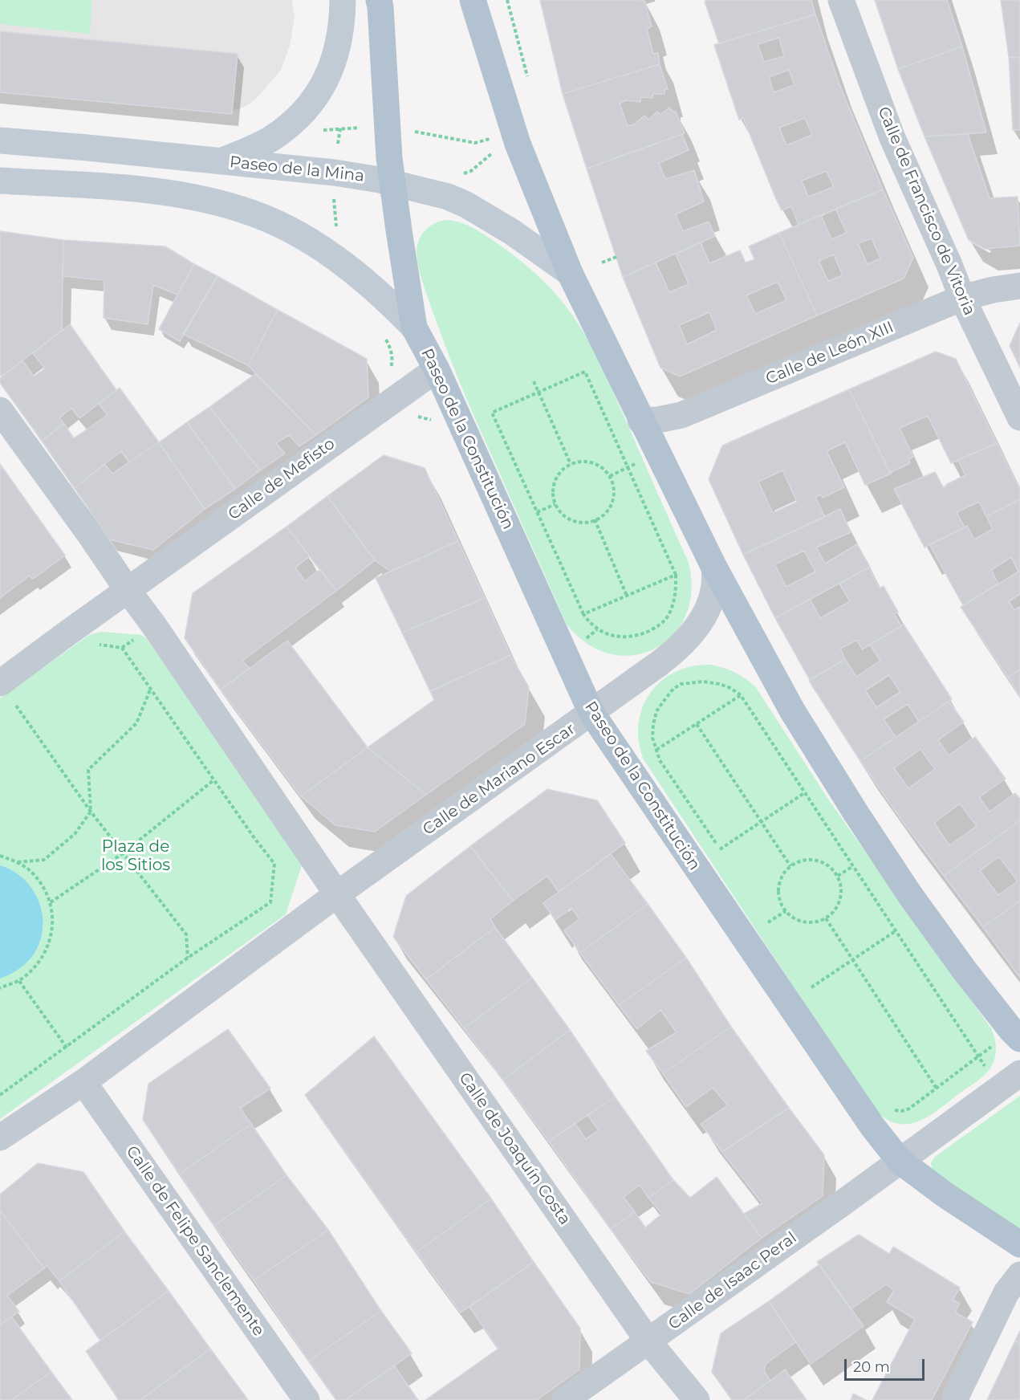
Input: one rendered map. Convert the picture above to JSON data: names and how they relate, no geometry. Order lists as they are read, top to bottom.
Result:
{
  "streets": {
    "main road": ["Paseo de la Mina", "Paseo de la Constitución"],
    "street": [
      "Calle de Francisco de Vitoria",
      "Calle de León XIII",
      "Calle de Mefisto",
      "Calle de Mariano Escar",
      "Calle de Joaquín Costa",
      "Calle de Felipe Sanclemente",
      "Calle de Isaac Peral"
    ]
  },
  "crossings": [
    ["Paseo de la Mina", "Paseo de la Constitución"],
    ["Calle de Francisco de Vitoria", "Calle de León XIII"],
    ["Paseo de la Constitución", "Calle de Mefisto"],
    ["Paseo de la Constitución", "Calle de Mariano Escar"],
    ["Paseo de la Constitución", "Calle de Isaac Peral"],
    ["Calle de Mariano Escar", "Calle de Joaquín Costa"],
    ["Calle de Joaquín Costa", "Calle de Isaac Peral"]
  ],
  "parks": ["Plaza de los Sitios"],
  "scale_bar": "20 m"
}
